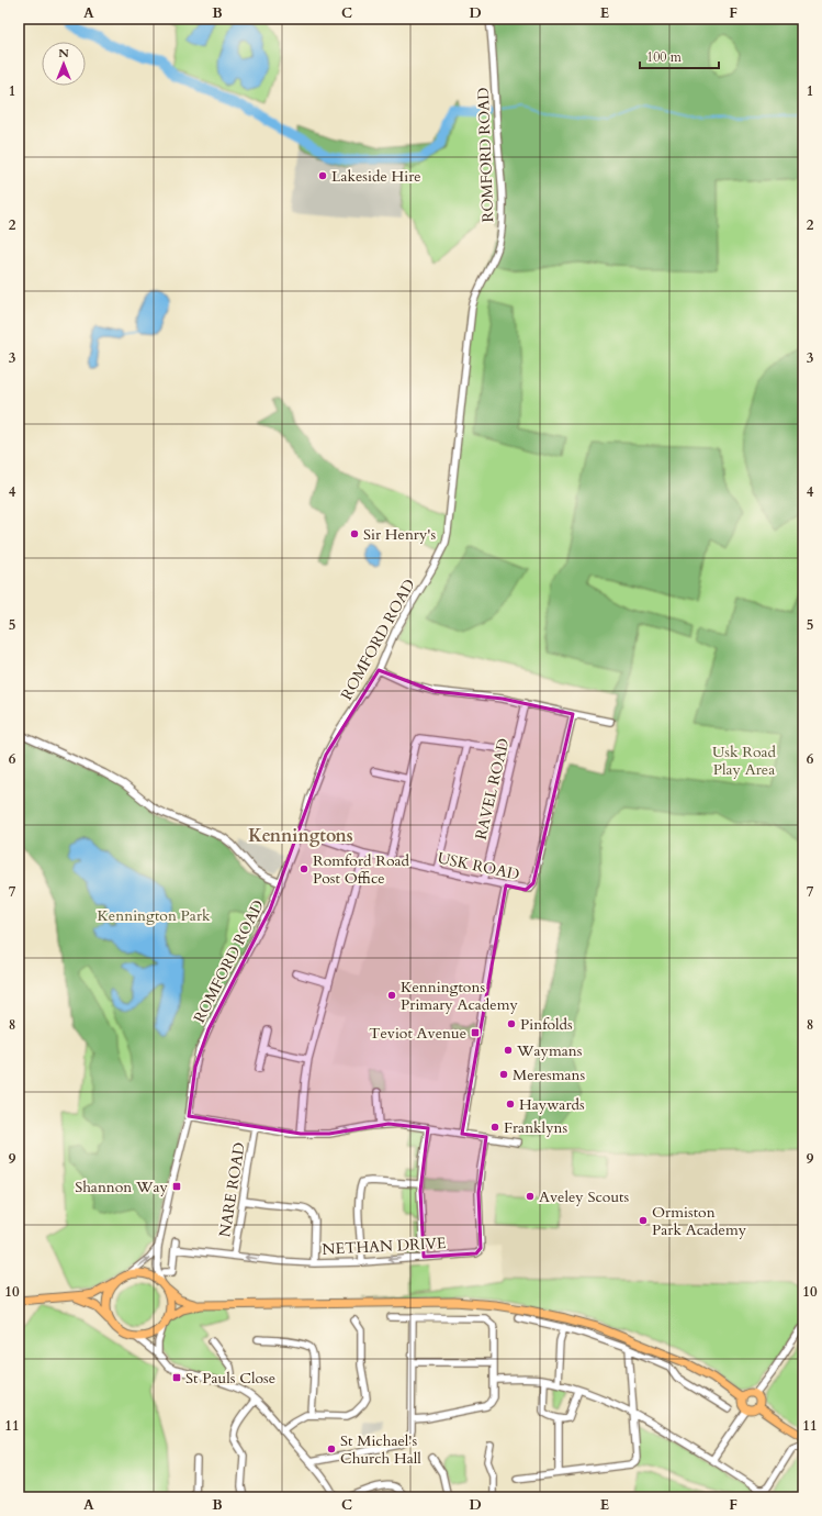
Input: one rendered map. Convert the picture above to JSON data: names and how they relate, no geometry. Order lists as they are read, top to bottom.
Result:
{
  "streets": {
    "street": [
      "ROMFORD ROAD",
      "RAVEL ROAD",
      "USK ROAD",
      "NARE ROAD",
      "NETHAN DRIVE"
    ]
  },
  "crossings": [
    ["ROMFORD ROAD", "USK ROAD"],
    ["RAVEL ROAD", "USK ROAD"],
    ["NARE ROAD", "NETHAN DRIVE"]
  ],
  "one_way": ["USK ROAD"],
  "districts": ["Kenningtons"],
  "parks": ["Usk Road Play Area", "Kennington Park"],
  "places": {
    "other": [
      "Lakeside Hire",
      "Sir Henry's",
      "Romford Road Post Office",
      "Kenningtons Primary Academy",
      "Pinfolds",
      "Waymans",
      "Meresmans",
      "Haywards",
      "Franklyns",
      "Aveley Scouts",
      "Ormiston Park Academy",
      "St Michael's Church Hall"
    ],
    "transit": ["Teviot Avenue", "Shannon Way", "St Pauls Close"]
  },
  "scale_bar": "100 m",
  "north": "top",
  "grid": {
    "columns": [
      "A",
      "B",
      "C",
      "D",
      "E",
      "F"
    ],
    "rows": [
      "1",
      "2",
      "3",
      "4",
      "5",
      "6",
      "7",
      "8",
      "9",
      "10",
      "11"
    ]
  }
}
